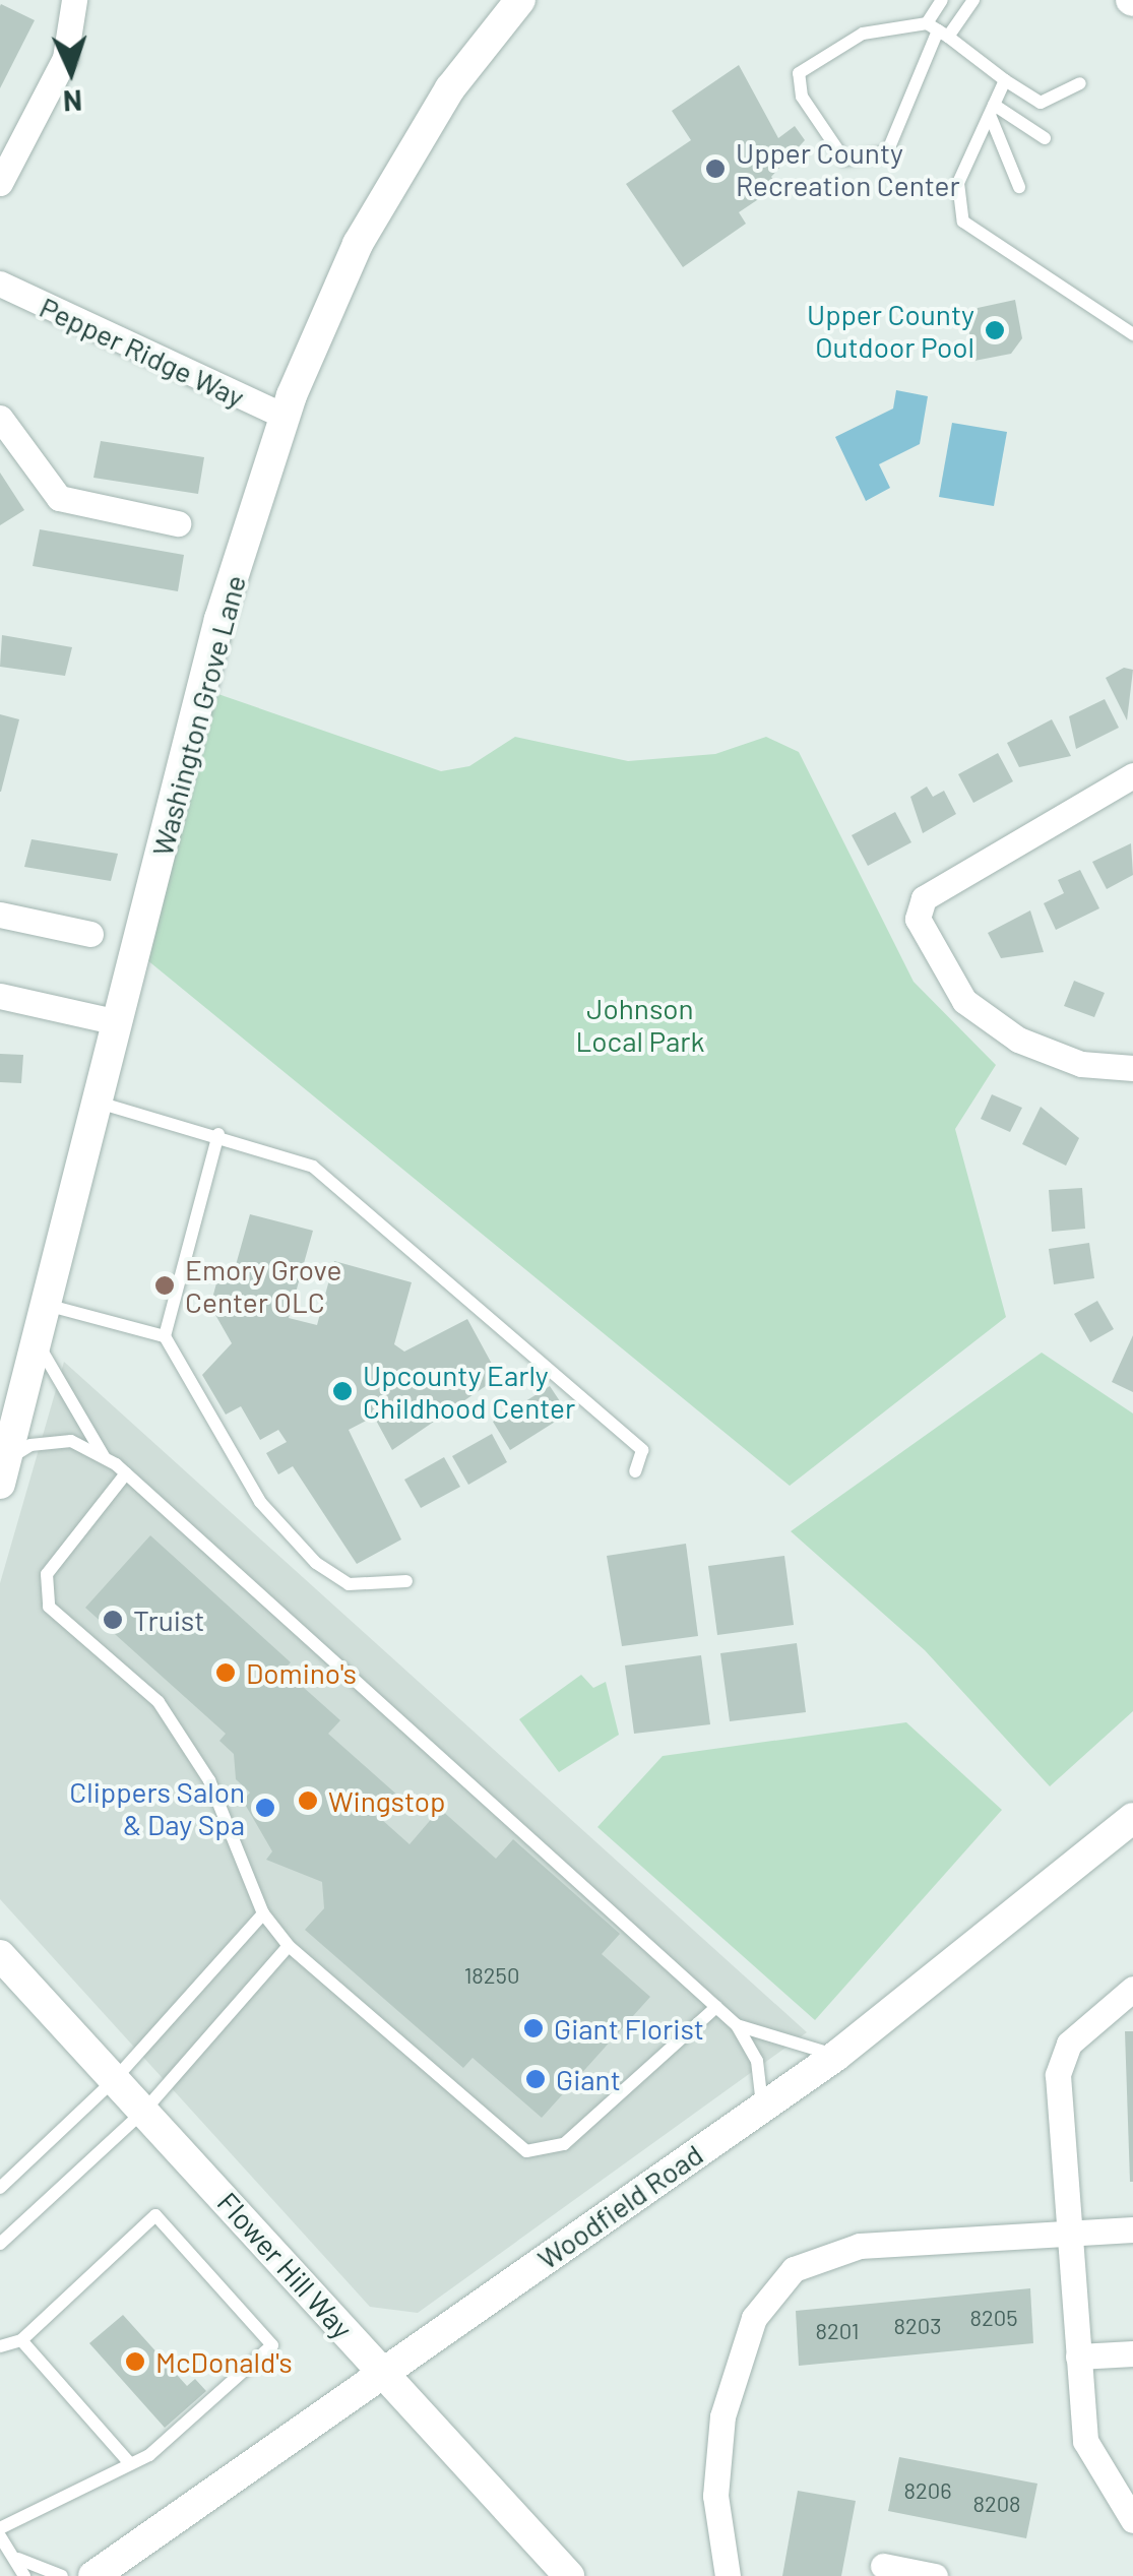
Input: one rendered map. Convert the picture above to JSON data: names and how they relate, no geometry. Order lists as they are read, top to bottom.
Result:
{
  "streets": {
    "street": [
      "Pepper Ridge Way",
      "Washington Grove Lane",
      "Woodfield Road",
      "Flower Hill Way"
    ]
  },
  "crossings": [
    ["Pepper Ridge Way", "Washington Grove Lane"],
    ["Woodfield Road", "Flower Hill Way"]
  ],
  "parks": ["Johnson Local Park"],
  "places": [
    "Upper County Recreation Center",
    "Upper County Outdoor Pool",
    "Emory Grove Center OLC",
    "Upcounty Early Childhood Center",
    "Truist",
    "Domino's",
    "Wingstop",
    "Clippers Salon & Day Spa",
    "Giant Florist",
    "Giant",
    "McDonald's"
  ],
  "house_numbers": [
    "18250",
    "8205",
    "8203",
    "8201",
    "8206",
    "8208"
  ],
  "north": "bottom"
}
